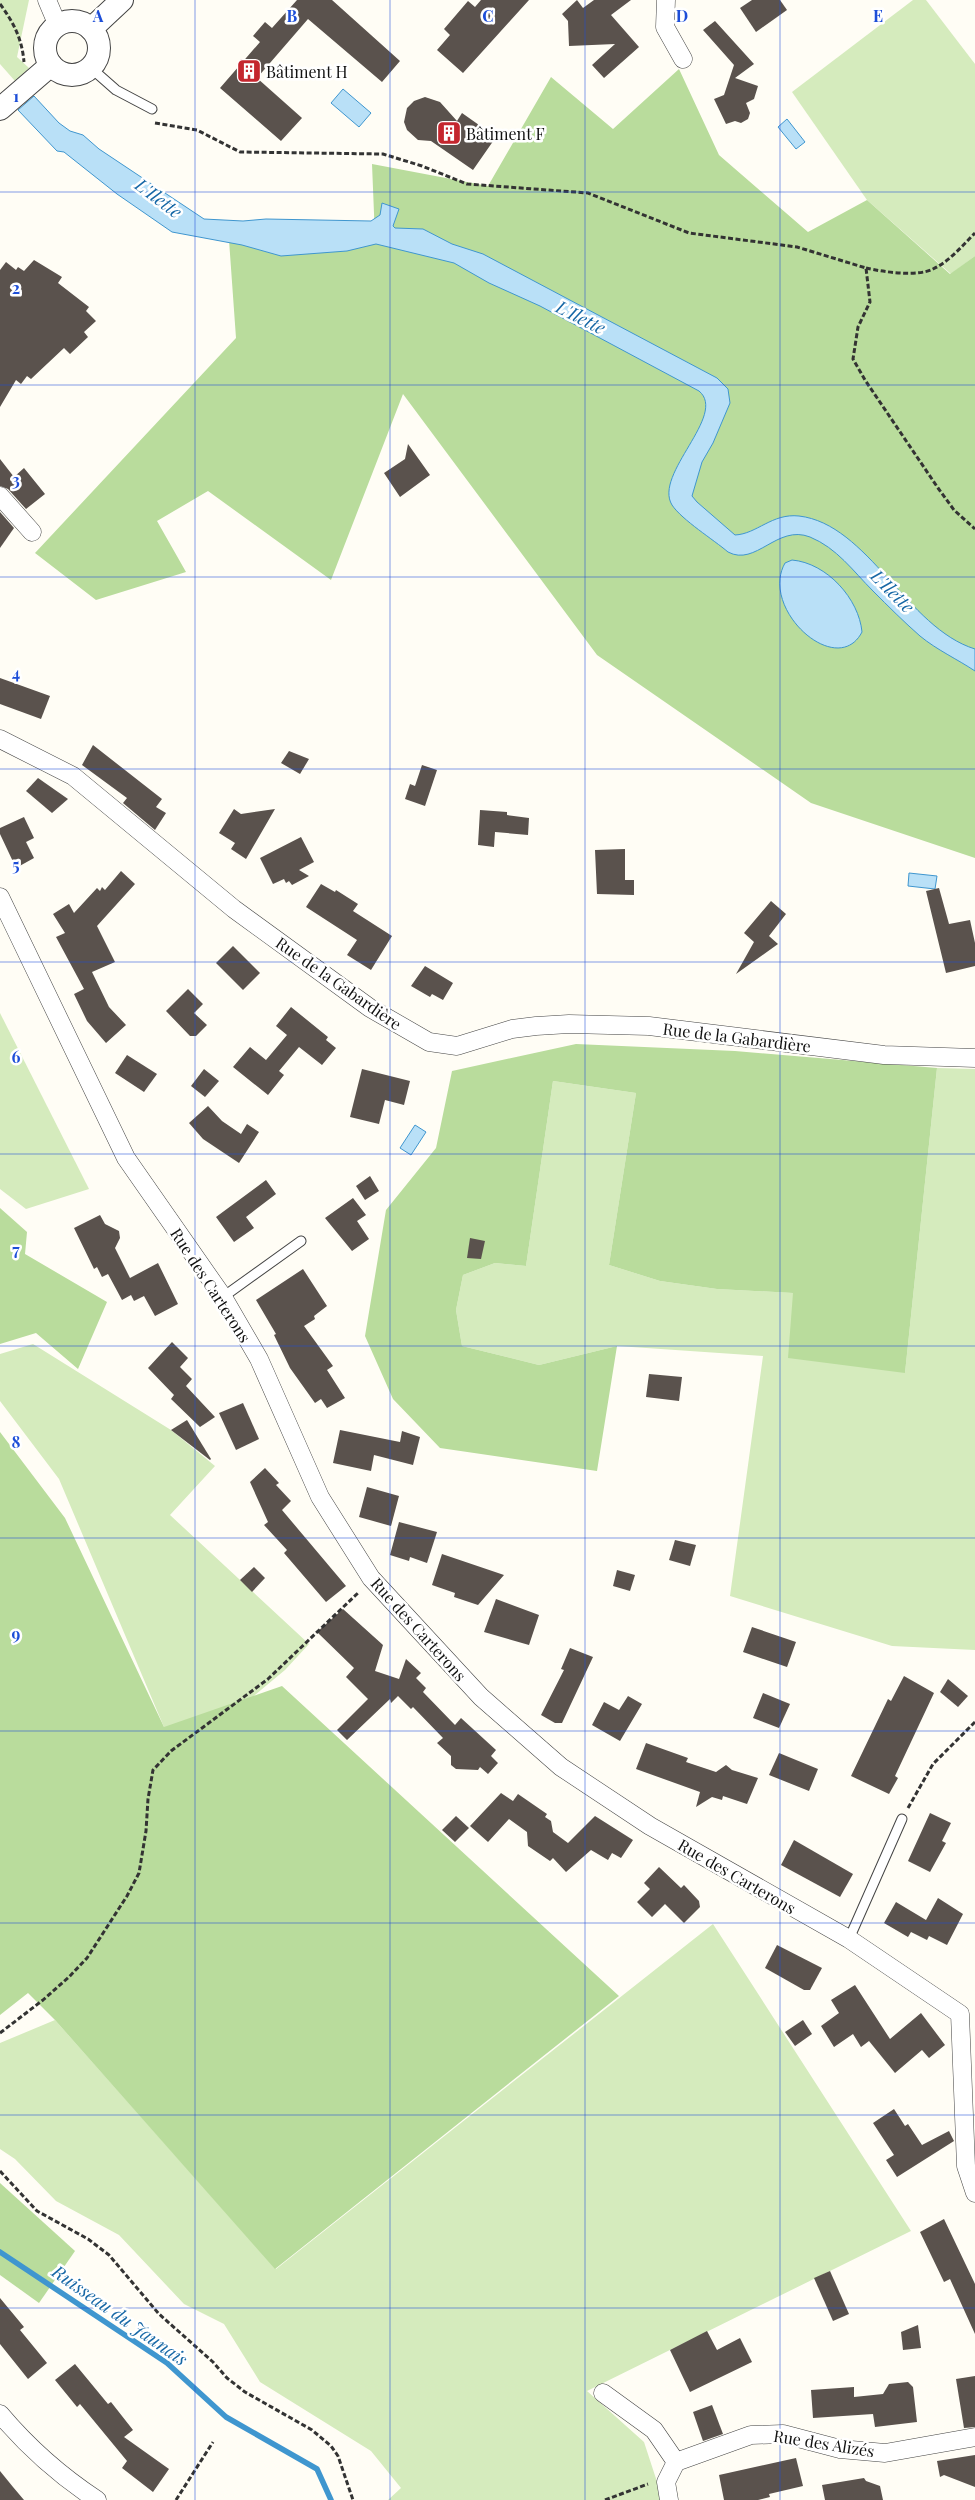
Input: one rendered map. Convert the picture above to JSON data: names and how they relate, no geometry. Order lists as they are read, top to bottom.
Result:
{
  "streets": {
    "street": ["Rue de la Gabardière", "Rue des Carterons", "Rue des Alizés"]
  },
  "water": ["L'Ilette", "Ruisseau du Jaunais"],
  "places": {
    "building": ["Bâtiment H", "Bâtiment F"]
  },
  "grid": {
    "columns": [
      "A",
      "B",
      "C",
      "D",
      "E"
    ],
    "rows": [
      "1",
      "2",
      "3",
      "4",
      "5",
      "6",
      "7",
      "8",
      "9"
    ]
  }
}
